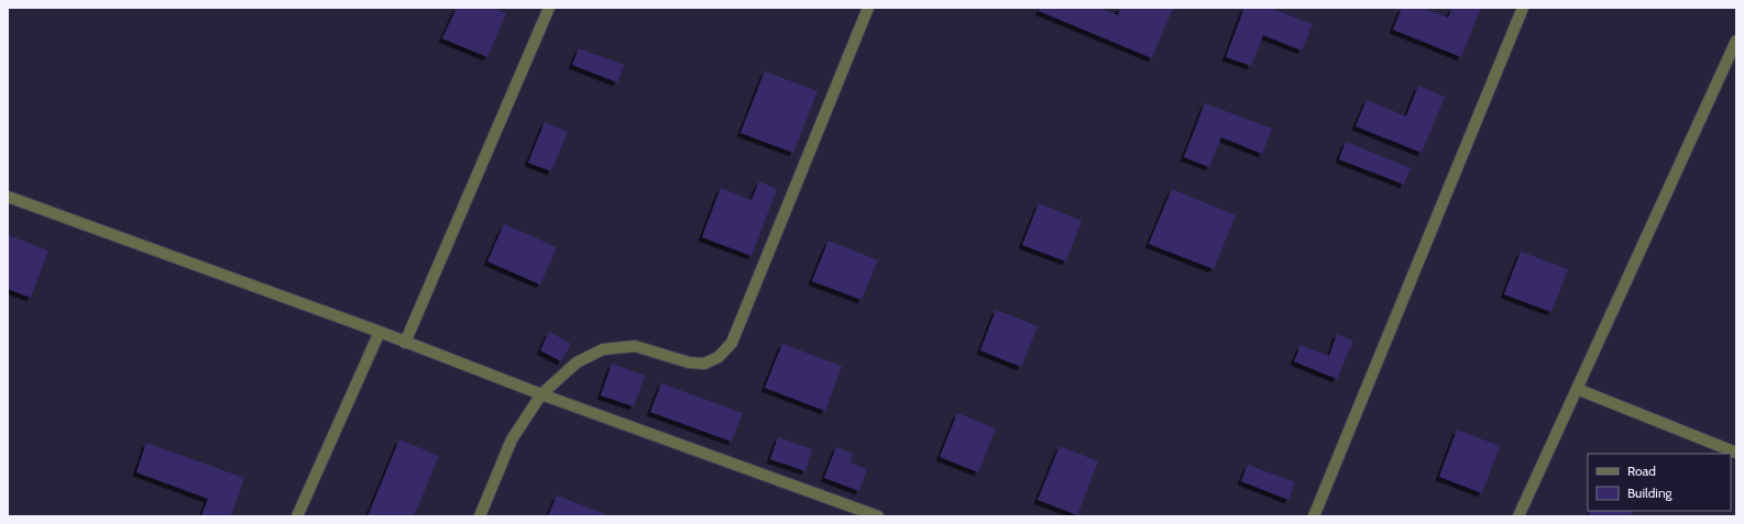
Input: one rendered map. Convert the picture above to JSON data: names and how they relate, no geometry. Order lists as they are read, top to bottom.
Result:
{
  "legend": ["Road", "Building"]
}
